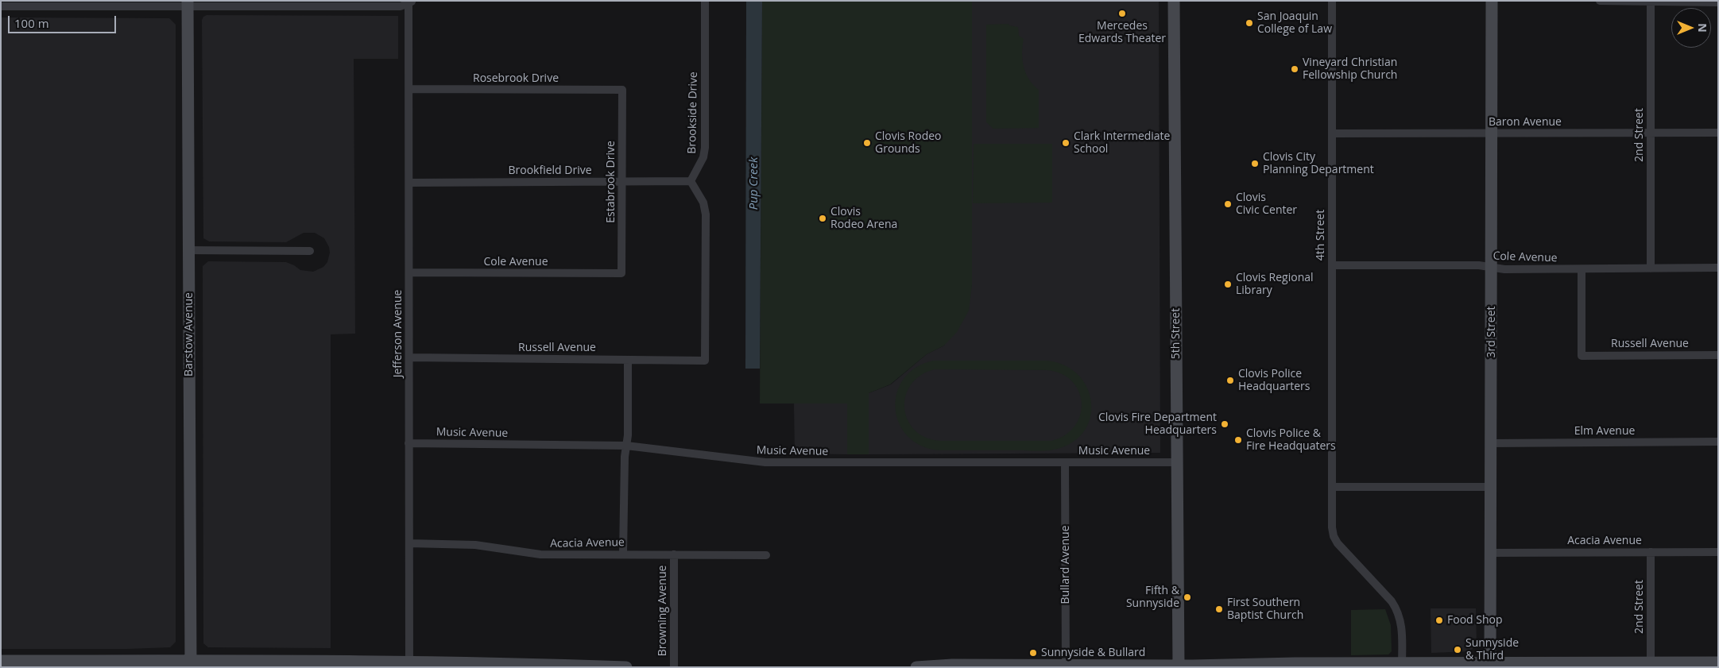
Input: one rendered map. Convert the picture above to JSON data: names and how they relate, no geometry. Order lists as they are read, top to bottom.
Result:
{
  "streets": {
    "main road": ["3rd Street", "5th Street", "Barstow Avenue"],
    "street": [
      "Rosebrook Drive",
      "Brookside Drive",
      "Baron Avenue",
      "2nd Street",
      "Brookfield Drive",
      "Estabrook Drive",
      "4th Street",
      "Cole Avenue",
      "Jefferson Avenue",
      "Russell Avenue",
      "Elm Avenue",
      "Music Avenue",
      "Acacia Avenue",
      "Bullard Avenue",
      "Browning Avenue"
    ]
  },
  "crossings": [
    ["Rosebrook Drive", "Estabrook Drive"],
    ["Rosebrook Drive", "Jefferson Avenue"],
    ["Brookside Drive", "Brookfield Drive"],
    ["Brookside Drive", "Russell Avenue"],
    ["Baron Avenue", "2nd Street"],
    ["Baron Avenue", "4th Street"],
    ["Baron Avenue", "3rd Street"],
    ["2nd Street", "Cole Avenue"],
    ["2nd Street", "Acacia Avenue"],
    ["Brookfield Drive", "Estabrook Drive"],
    ["Brookfield Drive", "Jefferson Avenue"],
    ["Brookfield Drive", "Russell Avenue"],
    ["Estabrook Drive", "Cole Avenue"],
    ["4th Street", "Cole Avenue"],
    ["Cole Avenue", "3rd Street"],
    ["Cole Avenue", "Jefferson Avenue"],
    ["Cole Avenue", "Russell Avenue"],
    ["3rd Street", "Elm Avenue"],
    ["3rd Street", "Acacia Avenue"],
    ["Jefferson Avenue", "Russell Avenue"],
    ["Jefferson Avenue", "Music Avenue"],
    ["Jefferson Avenue", "Acacia Avenue"],
    ["5th Street", "Music Avenue"],
    ["Music Avenue", "Bullard Avenue"],
    ["Acacia Avenue", "Browning Avenue"]
  ],
  "water": ["Pup Creek"],
  "places": [
    "Mercedes Edwards Theater",
    "San Joaquin College of Law",
    "Vineyard Christian Fellowship Church",
    "Clovis Rodeo Grounds",
    "Clark Intermediate School",
    "Clovis City Planning Department",
    "Clovis Civic Center",
    "Clovis Rodeo Arena",
    "Clovis Regional Library",
    "Clovis Police Headquarters",
    "Clovis Fire Department Headquarters",
    "Clovis Police & Fire Headquaters",
    "Fifth & Sunnyside",
    "First Southern Baptist Church",
    "Food Shop",
    "Sunnyside & Third",
    "Sunnyside & Bullard"
  ],
  "scale_bar": "100 m",
  "north": "right"
}
